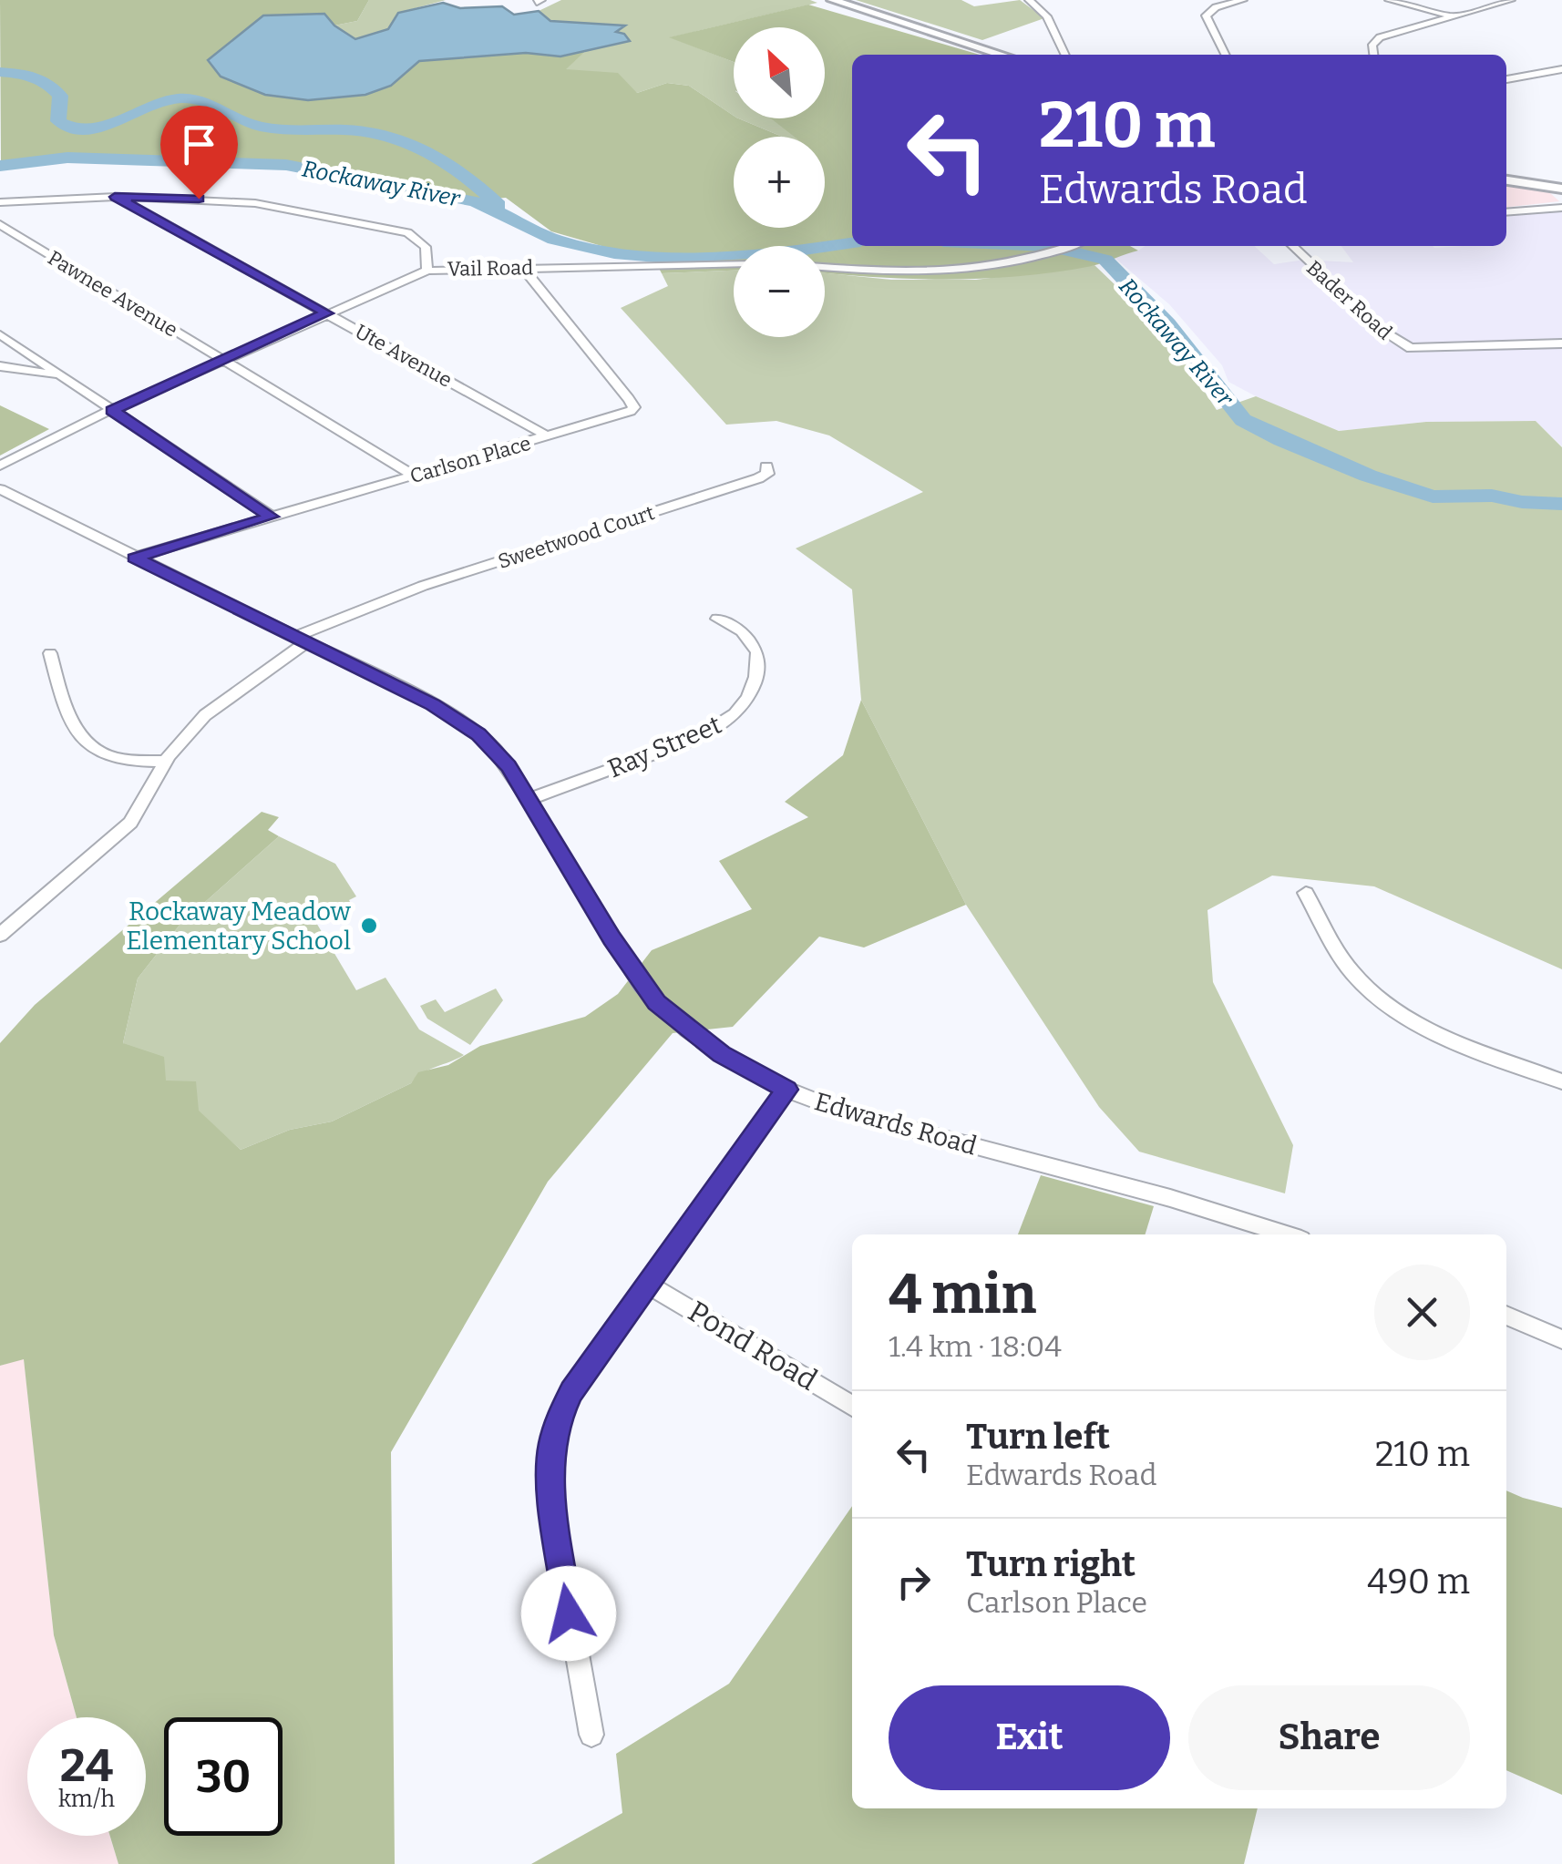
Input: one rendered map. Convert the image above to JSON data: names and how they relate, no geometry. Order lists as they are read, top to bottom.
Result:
{
  "streets": {
    "street": [
      "Vail Road",
      "Pawnee Avenue",
      "Bader Road",
      "Ute Avenue",
      "Carlson Place",
      "Sweetwood Court",
      "Ray Street",
      "Edwards Road",
      "Pond Road"
    ]
  },
  "crossings": [
    ["Vail Road", "Pawnee Avenue"],
    ["Vail Road", "Ute Avenue"],
    ["Vail Road", "Carlson Place"],
    ["Pawnee Avenue", "Carlson Place"],
    ["Ute Avenue", "Carlson Place"],
    ["Carlson Place", "Edwards Road"],
    ["Sweetwood Court", "Edwards Road"],
    ["Ray Street", "Edwards Road"]
  ],
  "water": ["Rockaway River"],
  "places": ["Rockaway Meadow Elementary School"],
  "north": "top left",
  "page": {
    "map_buttons": ["+", "−"],
    "turn": ["210 m", "Edwards Road"],
    "heading": ["4 min", "1.4 km · 18:04"],
    "list": [
      {
        "name": "Turn left",
        "note": "Edwards Road",
        "value": "210 m"
      },
      {
        "name": "Turn right",
        "note": "Carlson Place",
        "value": "490 m"
      }
    ],
    "buttons": ["Exit", "Share"],
    "speed": "24 km/h",
    "limit": "30"
  }
}
